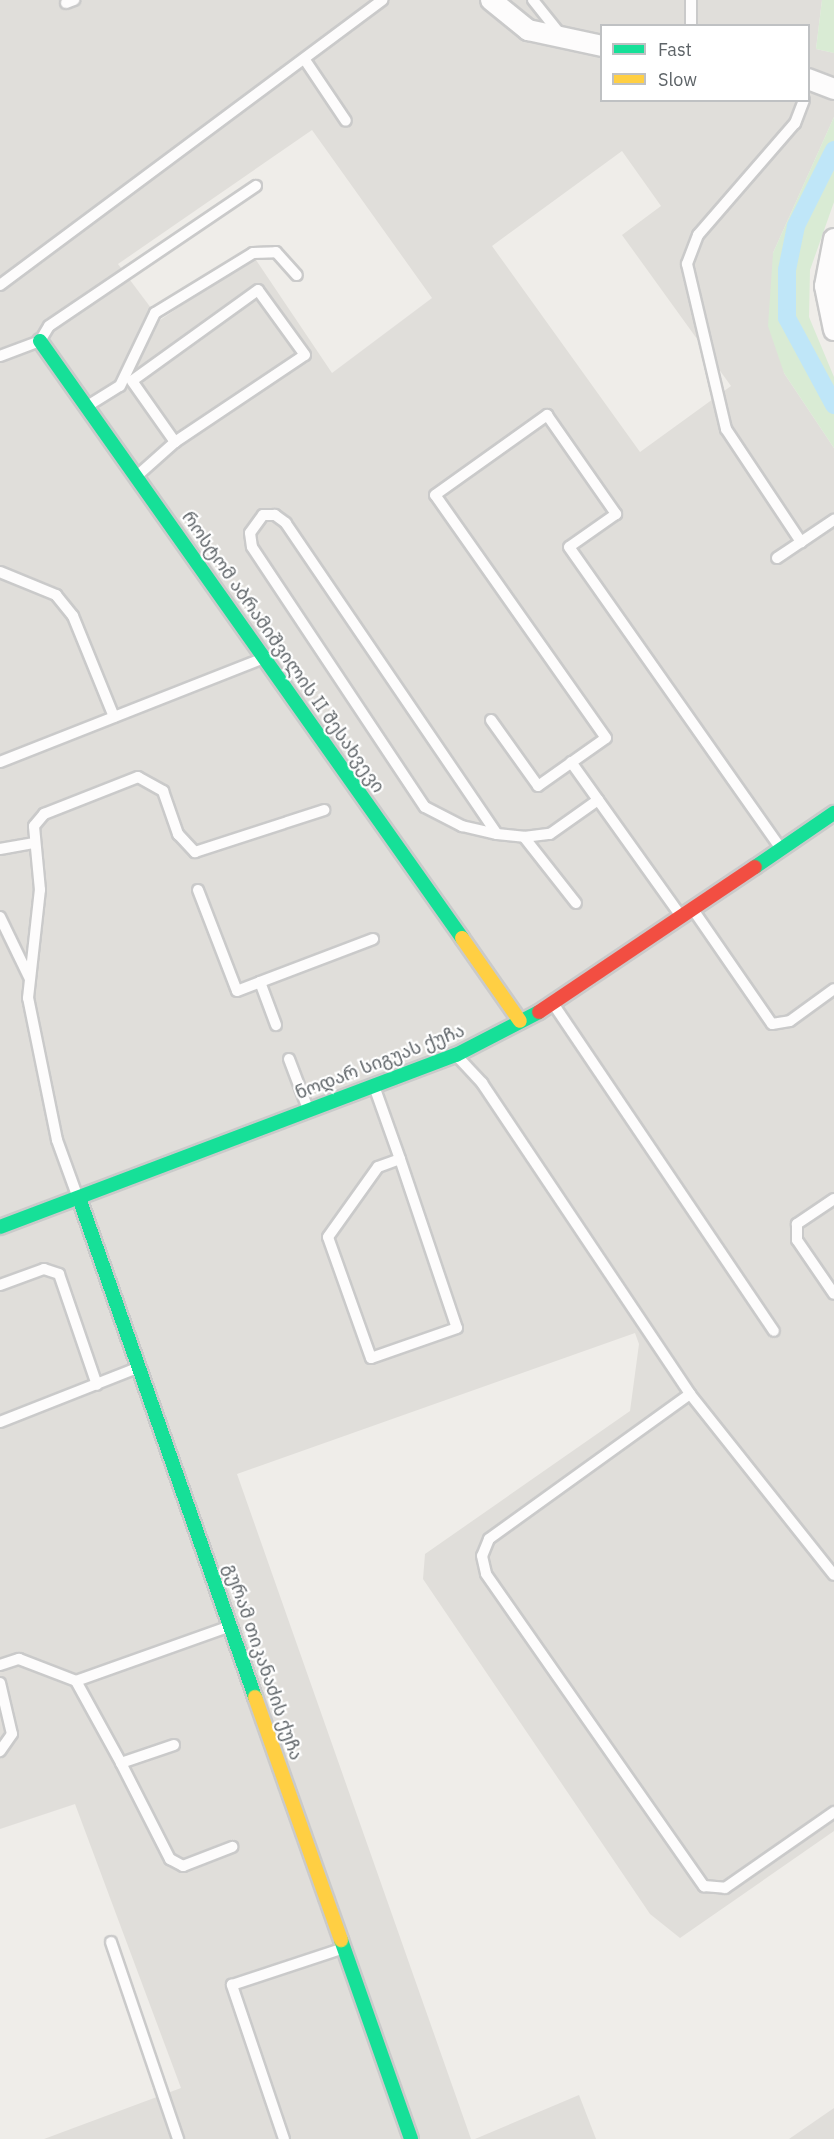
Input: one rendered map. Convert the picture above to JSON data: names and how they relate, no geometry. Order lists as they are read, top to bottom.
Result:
{
  "streets": {
    "street": ["როსტომ აბრამიშვილის II შესახვევი", "ნოდარ სიგუას ქუჩა", "გურამ თიკანაძის ქუჩა"]
  },
  "crossings": [
    ["როსტომ აბრამიშვილის II შესახვევი", "ნოდარ სიგუას ქუჩა"],
    ["ნოდარ სიგუას ქუჩა", "გურამ თიკანაძის ქუჩა"]
  ],
  "legend": ["Fast", "Slow"]
}
